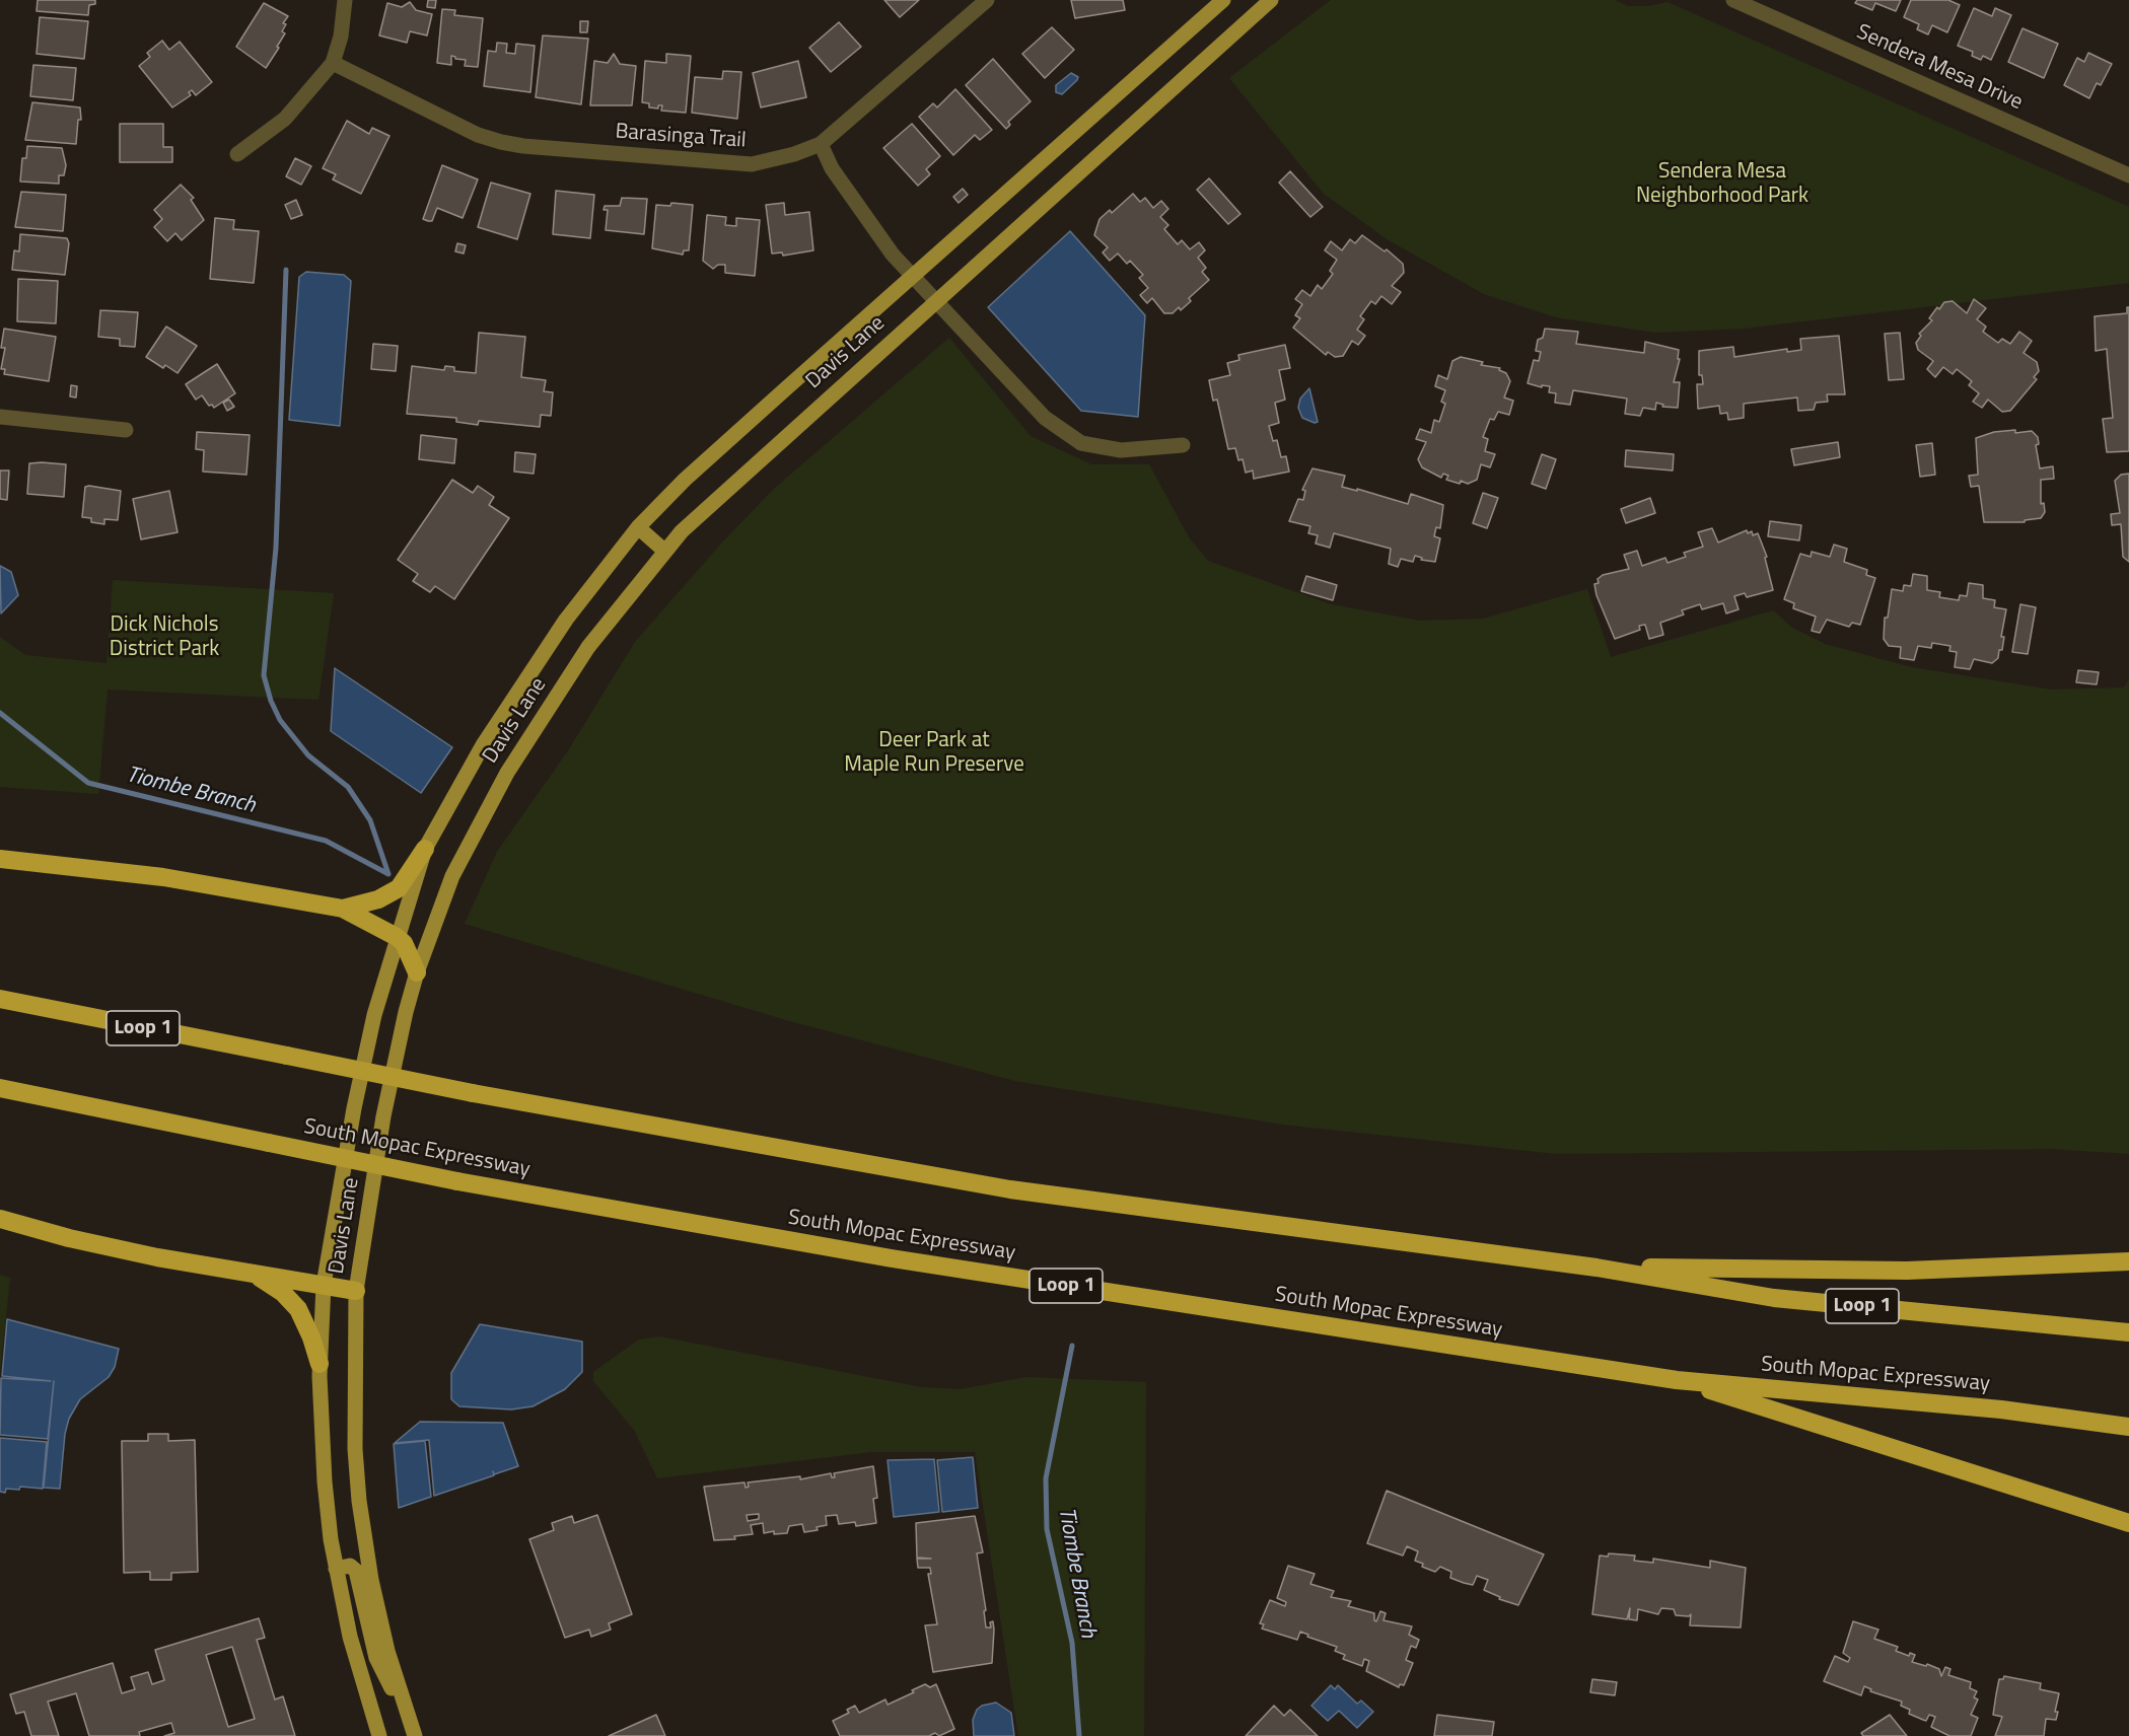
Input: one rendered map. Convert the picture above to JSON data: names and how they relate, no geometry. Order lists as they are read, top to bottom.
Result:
{
  "streets": {
    "highway": ["Loop 1", "South Mopac Expressway"],
    "main road": ["Davis Lane"],
    "street": ["Sendera Mesa Drive", "Barasinga Trail"]
  },
  "water": ["Tiombe Branch"],
  "parks": ["Sendera Mesa Neighborhood Park", "Dick Nichols District Park", "Deer Park at Maple Run Preserve"]
}
